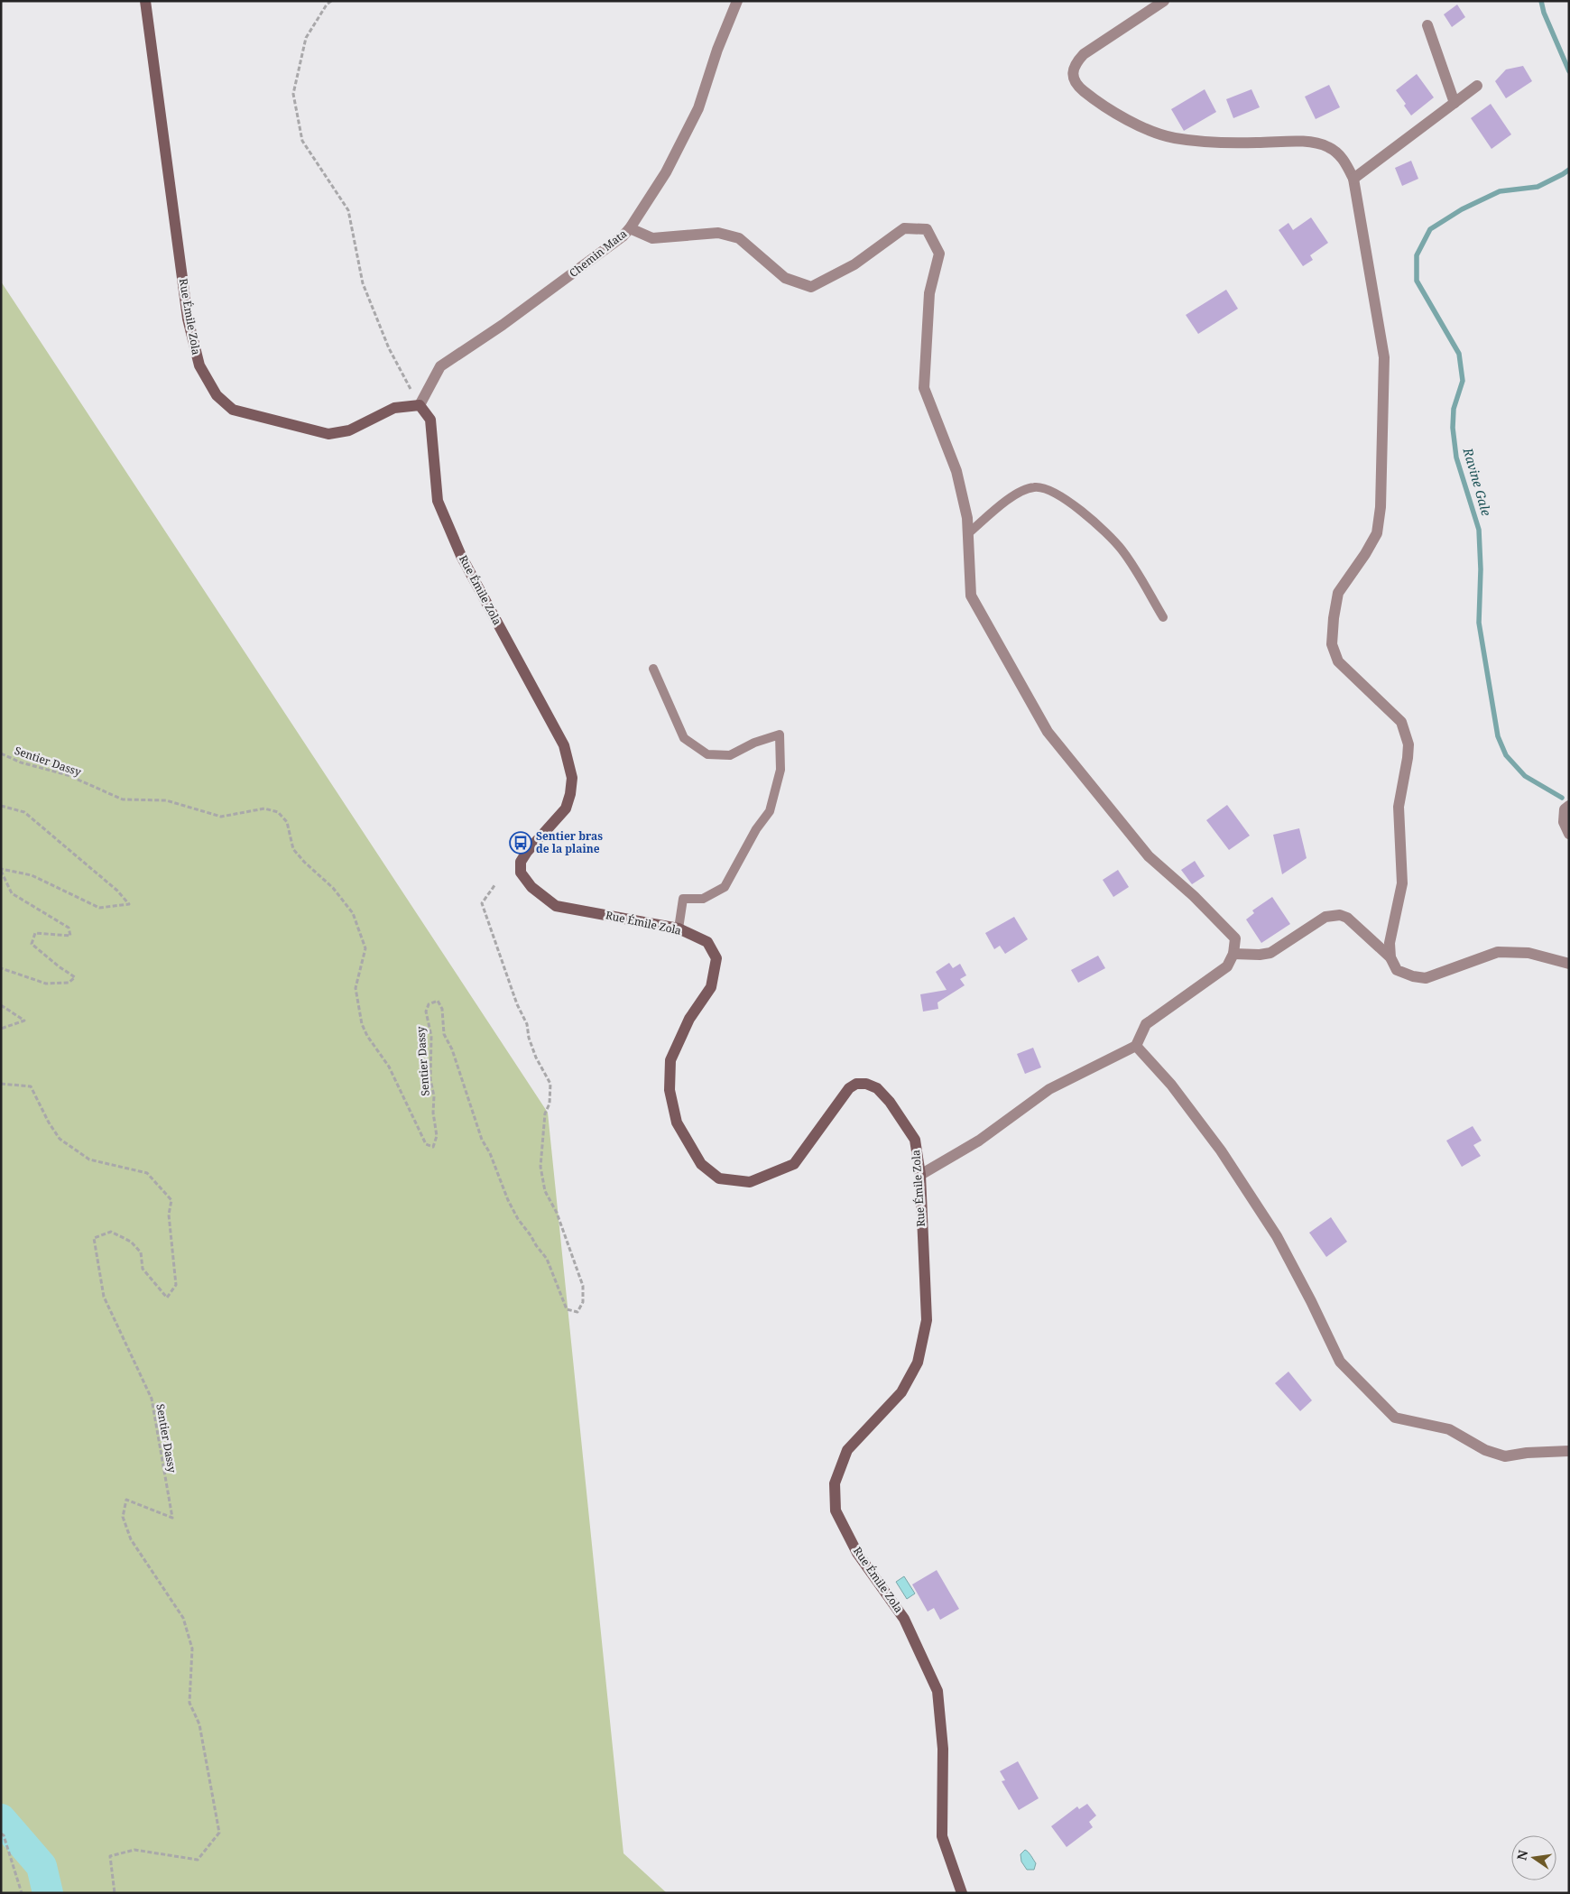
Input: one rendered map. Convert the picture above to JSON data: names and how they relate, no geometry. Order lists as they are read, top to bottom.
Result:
{
  "streets": {
    "main road": ["Rue Émile Zola"],
    "street": ["Chemin Mata"],
    "path": ["Sentier Dassy"]
  },
  "crossings": [
    ["Chemin Mata", "Rue Émile Zola"]
  ],
  "water": ["Ravine Gale"],
  "places": {
    "bus stop": ["Sentier bras de la plaine"]
  },
  "north": "left"
}
